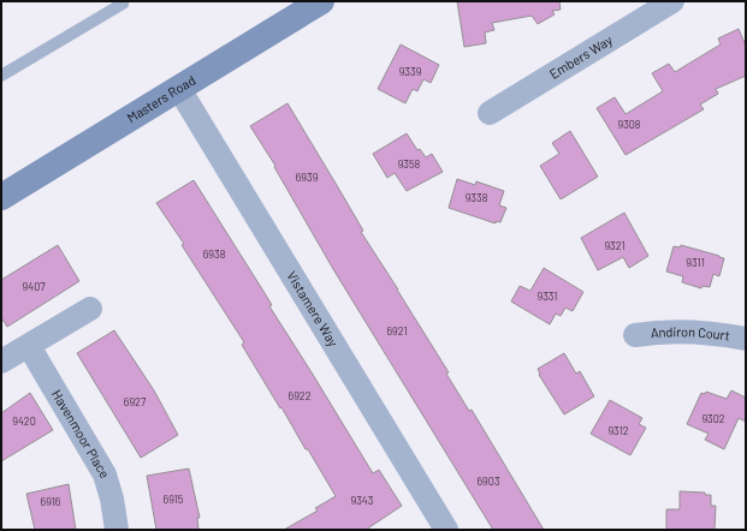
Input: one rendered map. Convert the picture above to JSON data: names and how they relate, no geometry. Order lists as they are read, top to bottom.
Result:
{
  "streets": {
    "street": [
      "Embers Way",
      "Masters Road",
      "Vistamere Way",
      "Andiron Court",
      "Havenmoor Place"
    ]
  },
  "crossings": [
    ["Masters Road", "Vistamere Way"]
  ],
  "house_numbers": [
    "9339",
    "9308",
    "9358",
    "6939",
    "9338",
    "9321",
    "6938",
    "9311",
    "9407",
    "9331",
    "6921",
    "6922",
    "6927",
    "9302",
    "9420",
    "9312",
    "6903",
    "6915",
    "9343",
    "6916"
  ]
}
